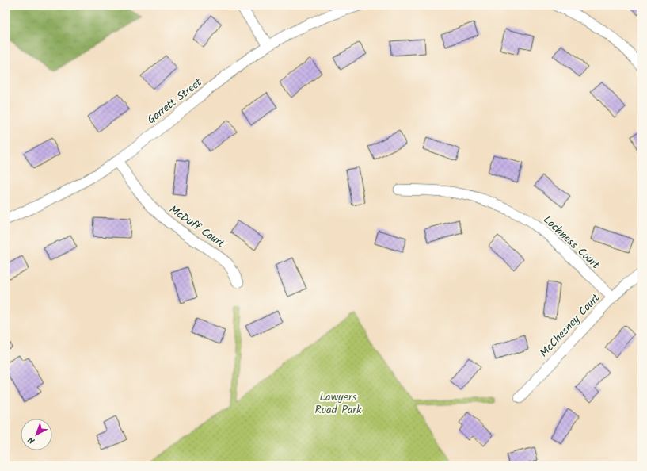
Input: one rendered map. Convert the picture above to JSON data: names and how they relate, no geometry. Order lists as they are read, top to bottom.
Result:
{
  "streets": {
    "street": [
      "Garrett Street",
      "McDuff Court",
      "Lochness Court",
      "McChesney Court"
    ]
  },
  "crossings": [
    ["Garrett Street", "McDuff Court"],
    ["Lochness Court", "McChesney Court"]
  ],
  "parks": ["Lawyers Road Park"],
  "north": "bottom left"
}
